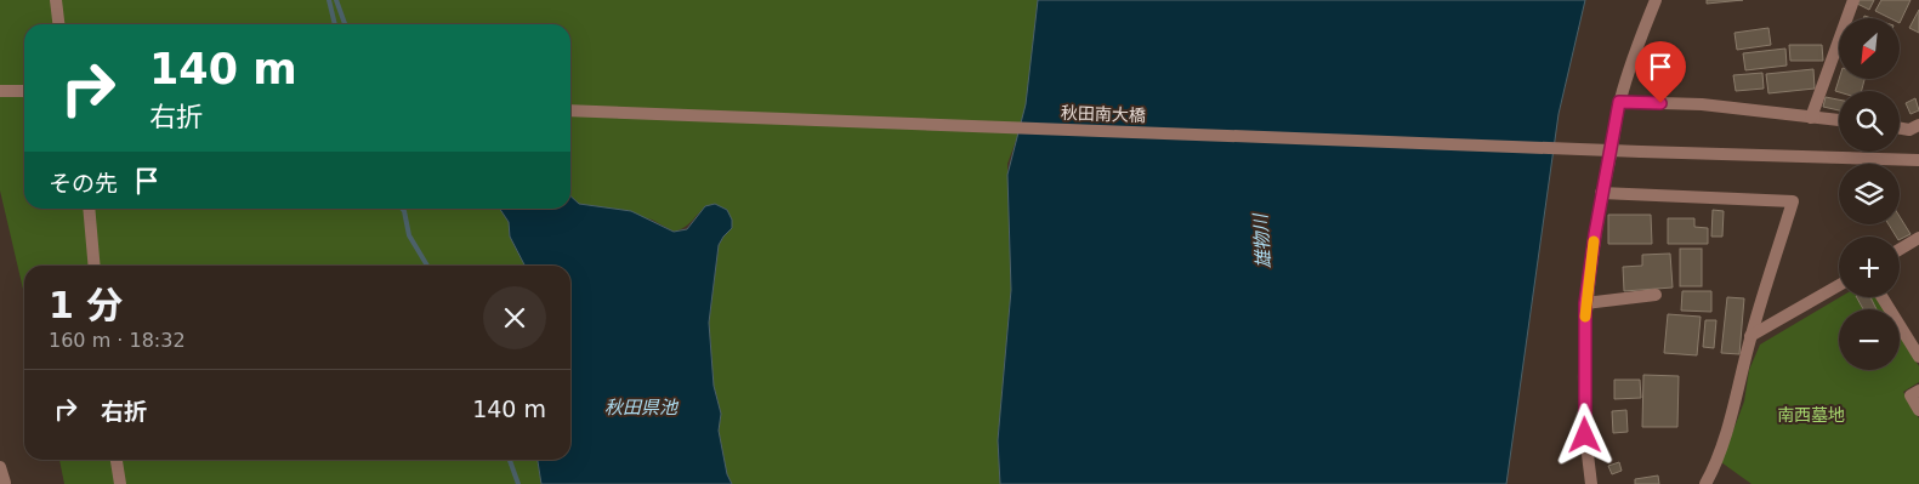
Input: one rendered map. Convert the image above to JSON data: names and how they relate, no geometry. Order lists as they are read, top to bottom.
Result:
{
  "streets": {
    "street": ["秋田南大橋"]
  },
  "water": ["雄物川", "秋田県池"],
  "parks": ["南西墓地"],
  "north": "bottom left",
  "page": {
    "map_buttons": ["+", "−"],
    "turn": ["140 m", "右折"],
    "then": "その先",
    "heading": ["1 分", "160 m · 18:32"],
    "list": [
      {
        "name": "右折",
        "value": "140 m"
      }
    ]
  }
}
